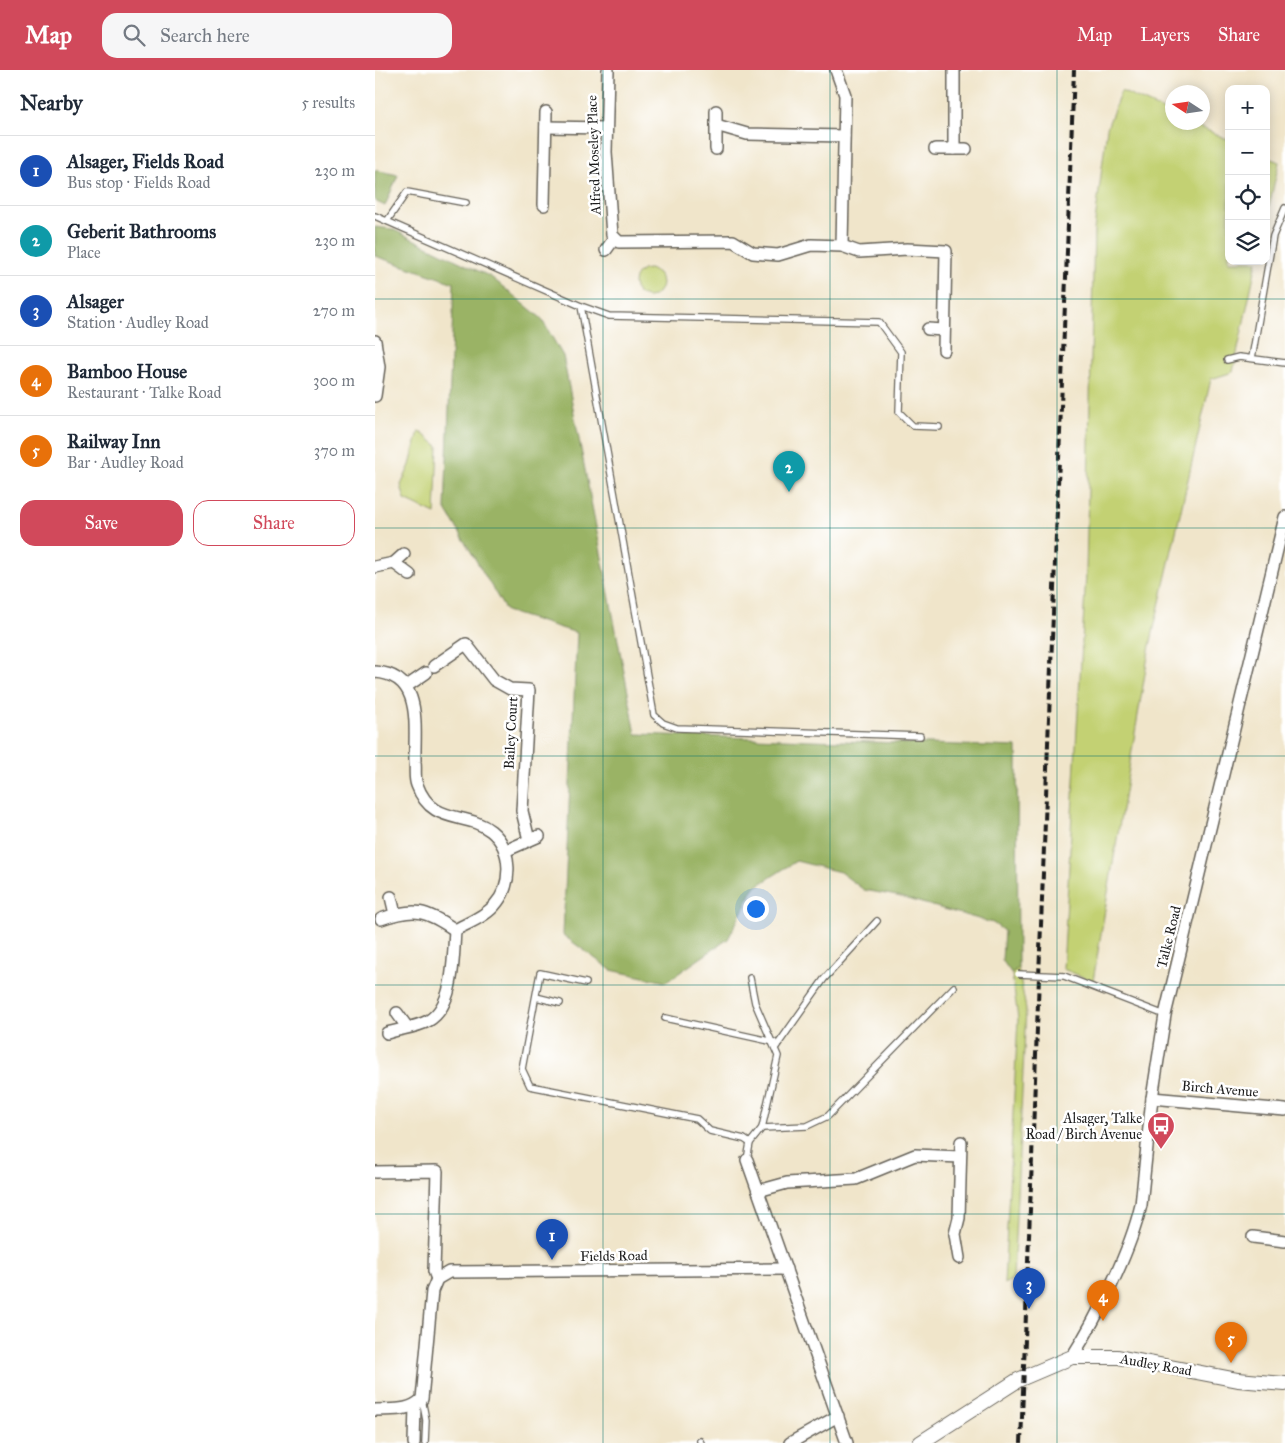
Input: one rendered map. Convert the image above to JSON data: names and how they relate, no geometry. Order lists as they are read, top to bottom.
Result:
{
  "streets": {
    "street": [
      "Alfred Moseley Place",
      "Bailey Court",
      "Talke Road",
      "Birch Avenue",
      "Fields Road",
      "Audley Road"
    ]
  },
  "crossings": [
    ["Talke Road", "Birch Avenue"],
    ["Talke Road", "Audley Road"]
  ],
  "places": {
    "bus stop": ["Alsager, Talke Road / Birch Avenue"]
  },
  "north": "left",
  "page": {
    "header": "Map",
    "search": "Search here",
    "nav": ["Map", "Layers", "Share"],
    "heading": ["Nearby", "5 results"],
    "map_buttons": ["+", "−"],
    "list": [
      {
        "mark": "1",
        "name": "Alsager, Fields Road",
        "note": "Bus stop · Fields Road",
        "value": "230 m"
      },
      {
        "mark": "2",
        "name": "Geberit Bathrooms",
        "note": "Place",
        "value": "230 m"
      },
      {
        "mark": "3",
        "name": "Alsager",
        "note": "Station · Audley Road",
        "value": "270 m"
      },
      {
        "mark": "4",
        "name": "Bamboo House",
        "note": "Restaurant · Talke Road",
        "value": "300 m"
      },
      {
        "mark": "5",
        "name": "Railway Inn",
        "note": "Bar · Audley Road",
        "value": "370 m"
      }
    ],
    "pins": [
      "2",
      "1",
      "3",
      "4",
      "5"
    ],
    "buttons": ["Save", "Share"]
  }
}
